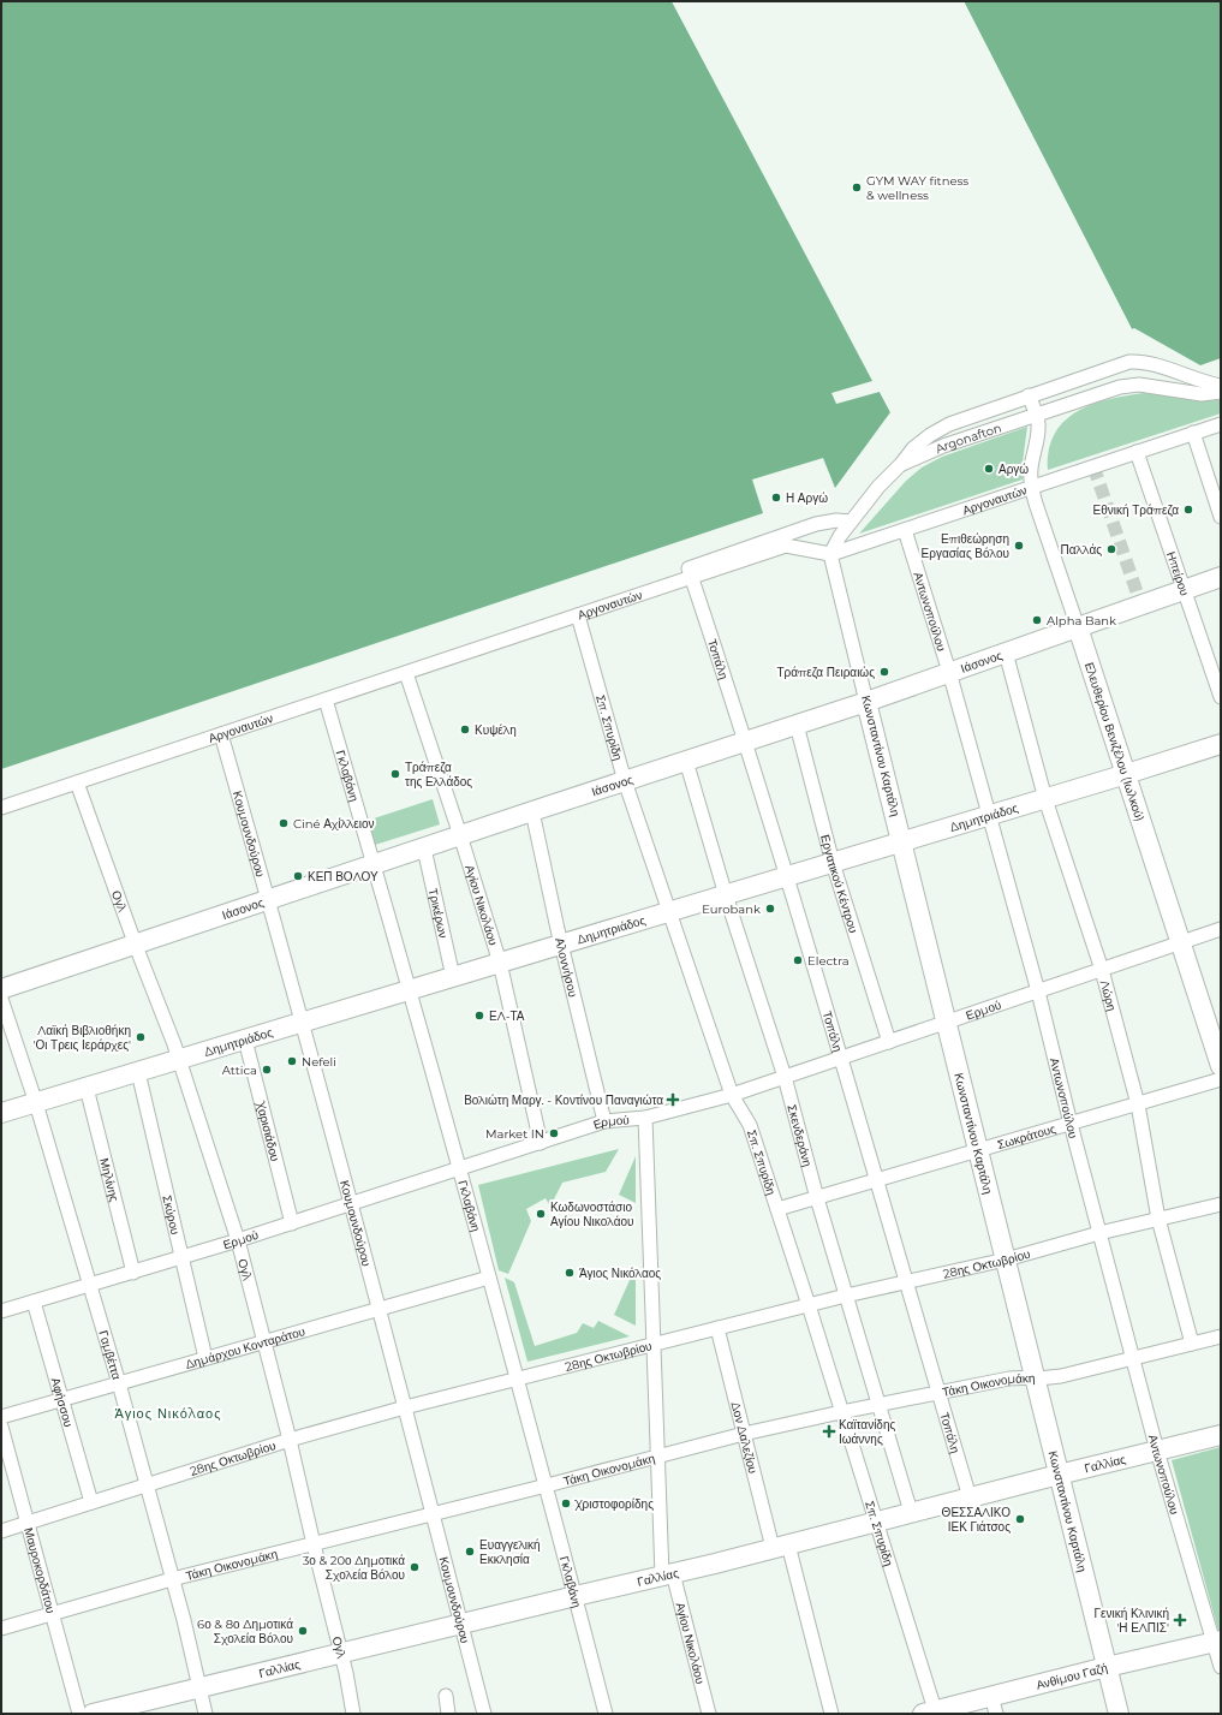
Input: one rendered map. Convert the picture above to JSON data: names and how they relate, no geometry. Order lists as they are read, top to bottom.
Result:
{
  "streets": {
    "main road": [
      "Ιάσονος",
      "Ελευθερίου Βενιζέλου (Ιωλκού)",
      "Κωνσταντίνου Καρτάλη",
      "Δημητριάδος",
      "Γαλλίας",
      "Ανθίμου Γαζή"
    ],
    "street": [
      "Argonafton",
      "Αργοναυτών",
      "Ηπείρου",
      "Αντωνοπούλου",
      "Τοπάλη",
      "Σπ. Σπυρίδη",
      "Γκλαβάνη",
      "Κουμουνδούρου",
      "Εργατικού Κέντρου",
      "Ογλ",
      "Αγίου Νικολάου",
      "Τρικέρων",
      "Αλοννήσου",
      "Λώρη",
      "Ερμού",
      "Χαρισιάδου",
      "Σκενδεράνη",
      "Σωκράτους",
      "Μηλίνης",
      "Σκύρου",
      "28ης Οκτωβρίου",
      "Δημάρχου Κονταράτου",
      "Γαμβέττα",
      "Τάκη Οικονομάκη",
      "Αφήσσου",
      "Δον Δαλεζίου",
      "Μαυροκορδάτου"
    ]
  },
  "crossings": [
    ["Argonafton", "Ελευθερίου Βενιζέλου (Ιωλκού)"],
    ["Αργοναυτών", "Ηπείρου"],
    ["Αργοναυτών", "Αντωνοπούλου"],
    ["Αργοναυτών", "Τοπάλη"],
    ["Αργοναυτών", "Σπ. Σπυρίδη"],
    ["Αργοναυτών", "Ελευθερίου Βενιζέλου (Ιωλκού)"],
    ["Αργοναυτών", "Κωνσταντίνου Καρτάλη"],
    ["Αργοναυτών", "Γκλαβάνη"],
    ["Αργοναυτών", "Κουμουνδούρου"],
    ["Αργοναυτών", "Ογλ"],
    ["Αργοναυτών", "Αγίου Νικολάου"],
    ["Ηπείρου", "Ιάσονος"],
    ["Αντωνοπούλου", "Ιάσονος"],
    ["Αντωνοπούλου", "Δημητριάδος"],
    ["Αντωνοπούλου", "Ερμού"],
    ["Αντωνοπούλου", "Σωκράτους"],
    ["Αντωνοπούλου", "28ης Οκτωβρίου"],
    ["Αντωνοπούλου", "Τάκη Οικονομάκη"],
    ["Αντωνοπούλου", "Γαλλίας"],
    ["Αντωνοπούλου", "Ανθίμου Γαζή"],
    ["Τοπάλη", "Ιάσονος"],
    ["Τοπάλη", "Δημητριάδος"],
    ["Τοπάλη", "Ερμού"],
    ["Τοπάλη", "Σωκράτους"],
    ["Τοπάλη", "28ης Οκτωβρίου"],
    ["Τοπάλη", "Τάκη Οικονομάκη"],
    ["Τοπάλη", "Γαλλίας"],
    ["Ιάσονος", "Σπ. Σπυρίδη"],
    ["Ιάσονος", "Ελευθερίου Βενιζέλου (Ιωλκού)"],
    ["Ιάσονος", "Κωνσταντίνου Καρτάλη"],
    ["Ιάσονος", "Γκλαβάνη"],
    ["Ιάσονος", "Κουμουνδούρου"],
    ["Ιάσονος", "Εργατικού Κέντρου"],
    ["Ιάσονος", "Ογλ"],
    ["Ιάσονος", "Αγίου Νικολάου"],
    ["Ιάσονος", "Τρικέρων"],
    ["Ιάσονος", "Αλοννήσου"],
    ["Ιάσονος", "Λώρη"],
    ["Ιάσονος", "Σκενδεράνη"],
    ["Σπ. Σπυρίδη", "Δημητριάδος"],
    ["Σπ. Σπυρίδη", "Ερμού"],
    ["Σπ. Σπυρίδη", "Σωκράτους"],
    ["Σπ. Σπυρίδη", "28ης Οκτωβρίου"],
    ["Σπ. Σπυρίδη", "Τάκη Οικονομάκη"],
    ["Σπ. Σπυρίδη", "Γαλλίας"],
    ["Σπ. Σπυρίδη", "Ανθίμου Γαζή"],
    ["Ελευθερίου Βενιζέλου (Ιωλκού)", "Δημητριάδος"],
    ["Ελευθερίου Βενιζέλου (Ιωλκού)", "Ερμού"],
    ["Κωνσταντίνου Καρτάλη", "Δημητριάδος"],
    ["Κωνσταντίνου Καρτάλη", "Ερμού"],
    ["Κωνσταντίνου Καρτάλη", "Σωκράτους"],
    ["Κωνσταντίνου Καρτάλη", "28ης Οκτωβρίου"],
    ["Κωνσταντίνου Καρτάλη", "Τάκη Οικονομάκη"],
    ["Κωνσταντίνου Καρτάλη", "Γαλλίας"],
    ["Κωνσταντίνου Καρτάλη", "Ανθίμου Γαζή"],
    ["Γκλαβάνη", "Δημητριάδος"],
    ["Γκλαβάνη", "Ερμού"],
    ["Γκλαβάνη", "28ης Οκτωβρίου"],
    ["Γκλαβάνη", "Δημάρχου Κονταράτου"],
    ["Γκλαβάνη", "Τάκη Οικονομάκη"],
    ["Γκλαβάνη", "Γαλλίας"],
    ["Δημητριάδος", "Κουμουνδούρου"],
    ["Δημητριάδος", "Εργατικού Κέντρου"],
    ["Δημητριάδος", "Ογλ"],
    ["Δημητριάδος", "Αγίου Νικολάου"],
    ["Δημητριάδος", "Τρικέρων"],
    ["Δημητριάδος", "Αλοννήσου"],
    ["Δημητριάδος", "Λώρη"],
    ["Δημητριάδος", "Χαρισιάδου"],
    ["Δημητριάδος", "Σκενδεράνη"],
    ["Δημητριάδος", "Μηλίνης"],
    ["Δημητριάδος", "Σκύρου"],
    ["Δημητριάδος", "Γαμβέττα"],
    ["Κουμουνδούρου", "Ερμού"],
    ["Κουμουνδούρου", "28ης Οκτωβρίου"],
    ["Κουμουνδούρου", "Δημάρχου Κονταράτου"],
    ["Κουμουνδούρου", "Τάκη Οικονομάκη"],
    ["Κουμουνδούρου", "Γαλλίας"],
    ["Εργατικού Κέντρου", "Ερμού"],
    ["Ογλ", "Ερμού"],
    ["Ογλ", "28ης Οκτωβρίου"],
    ["Ογλ", "Δημάρχου Κονταράτου"],
    ["Ογλ", "Τάκη Οικονομάκη"],
    ["Ογλ", "Γαλλίας"],
    ["Αγίου Νικολάου", "Ερμού"],
    ["Αγίου Νικολάου", "28ης Οκτωβρίου"],
    ["Αγίου Νικολάου", "Τάκη Οικονομάκη"],
    ["Αγίου Νικολάου", "Γαλλίας"],
    ["Αλοννήσου", "Ερμού"],
    ["Λώρη", "Ερμού"],
    ["Λώρη", "Σωκράτους"],
    ["Λώρη", "28ης Οκτωβρίου"],
    ["Λώρη", "Τάκη Οικονομάκη"],
    ["Ερμού", "Χαρισιάδου"],
    ["Ερμού", "Σκενδεράνη"],
    ["Ερμού", "Μηλίνης"],
    ["Ερμού", "Σκύρου"],
    ["Ερμού", "Γαμβέττα"],
    ["Ερμού", "Αφήσσου"],
    ["Σκενδεράνη", "Σωκράτους"],
    ["Σκενδεράνη", "28ης Οκτωβρίου"],
    ["Σκενδεράνη", "Τάκη Οικονομάκη"],
    ["Σκενδεράνη", "Γαλλίας"],
    ["Σκύρου", "Δημάρχου Κονταράτου"],
    ["28ης Οκτωβρίου", "Γαμβέττα"],
    ["28ης Οκτωβρίου", "Αφήσσου"],
    ["28ης Οκτωβρίου", "Δον Δαλεζίου"],
    ["28ης Οκτωβρίου", "Μαυροκορδάτου"],
    ["Δημάρχου Κονταράτου", "Γαμβέττα"],
    ["Δημάρχου Κονταράτου", "Αφήσσου"],
    ["Γαμβέττα", "Τάκη Οικονομάκη"],
    ["Γαμβέττα", "Γαλλίας"],
    ["Τάκη Οικονομάκη", "Δον Δαλεζίου"],
    ["Τάκη Οικονομάκη", "Μαυροκορδάτου"],
    ["Δον Δαλεζίου", "Γαλλίας"]
  ],
  "districts": ["Άγιος Νικόλαος"],
  "places": {
    "other": [
      "GYM WAY fitness & wellness",
      "Αργώ",
      "Η Αργώ",
      "Εθνική Τράπεζα",
      "Επιθεώρηση Εργασίας Βόλου",
      "Παλλάς",
      "Alpha Bank",
      "Τράπεζα Πειραιώς",
      "Κυψέλη",
      "Τράπεζα της Ελλάδος",
      "Ciné Αχίλλειον",
      "ΚΕΠ ΒΟΛΟΥ",
      "Eurobank",
      "Electra",
      "ΕΛ-ΤΑ",
      "Λαϊκή Βιβλιοθήκη 'Οι Τρεις Ιεράρχες'",
      "Nefeli",
      "Attica",
      "Market IN",
      "Κωδωνοστάσιο Αγίου Νικολάου",
      "Άγιος Νικόλαος",
      "Χριστοφορίδης",
      "ΘΕΣΣΑΛΙΚΟ ΙΕΚ Γιάτσος",
      "Ευαγγελική Εκκλησία",
      "3ο & 20ο Δημοτικά Σχολεία Βόλου",
      "6ο & 8ο Δημοτικά Σχολεία Βόλου"
    ],
    "health": ["Βολιώτη Μαργ. - Κοντίνου Παναγιώτα", "Καϊτανίδης Ιωάννης", "Γενική Κλινική 'Η ΕΛΠΙΣ'"]
  }
}
